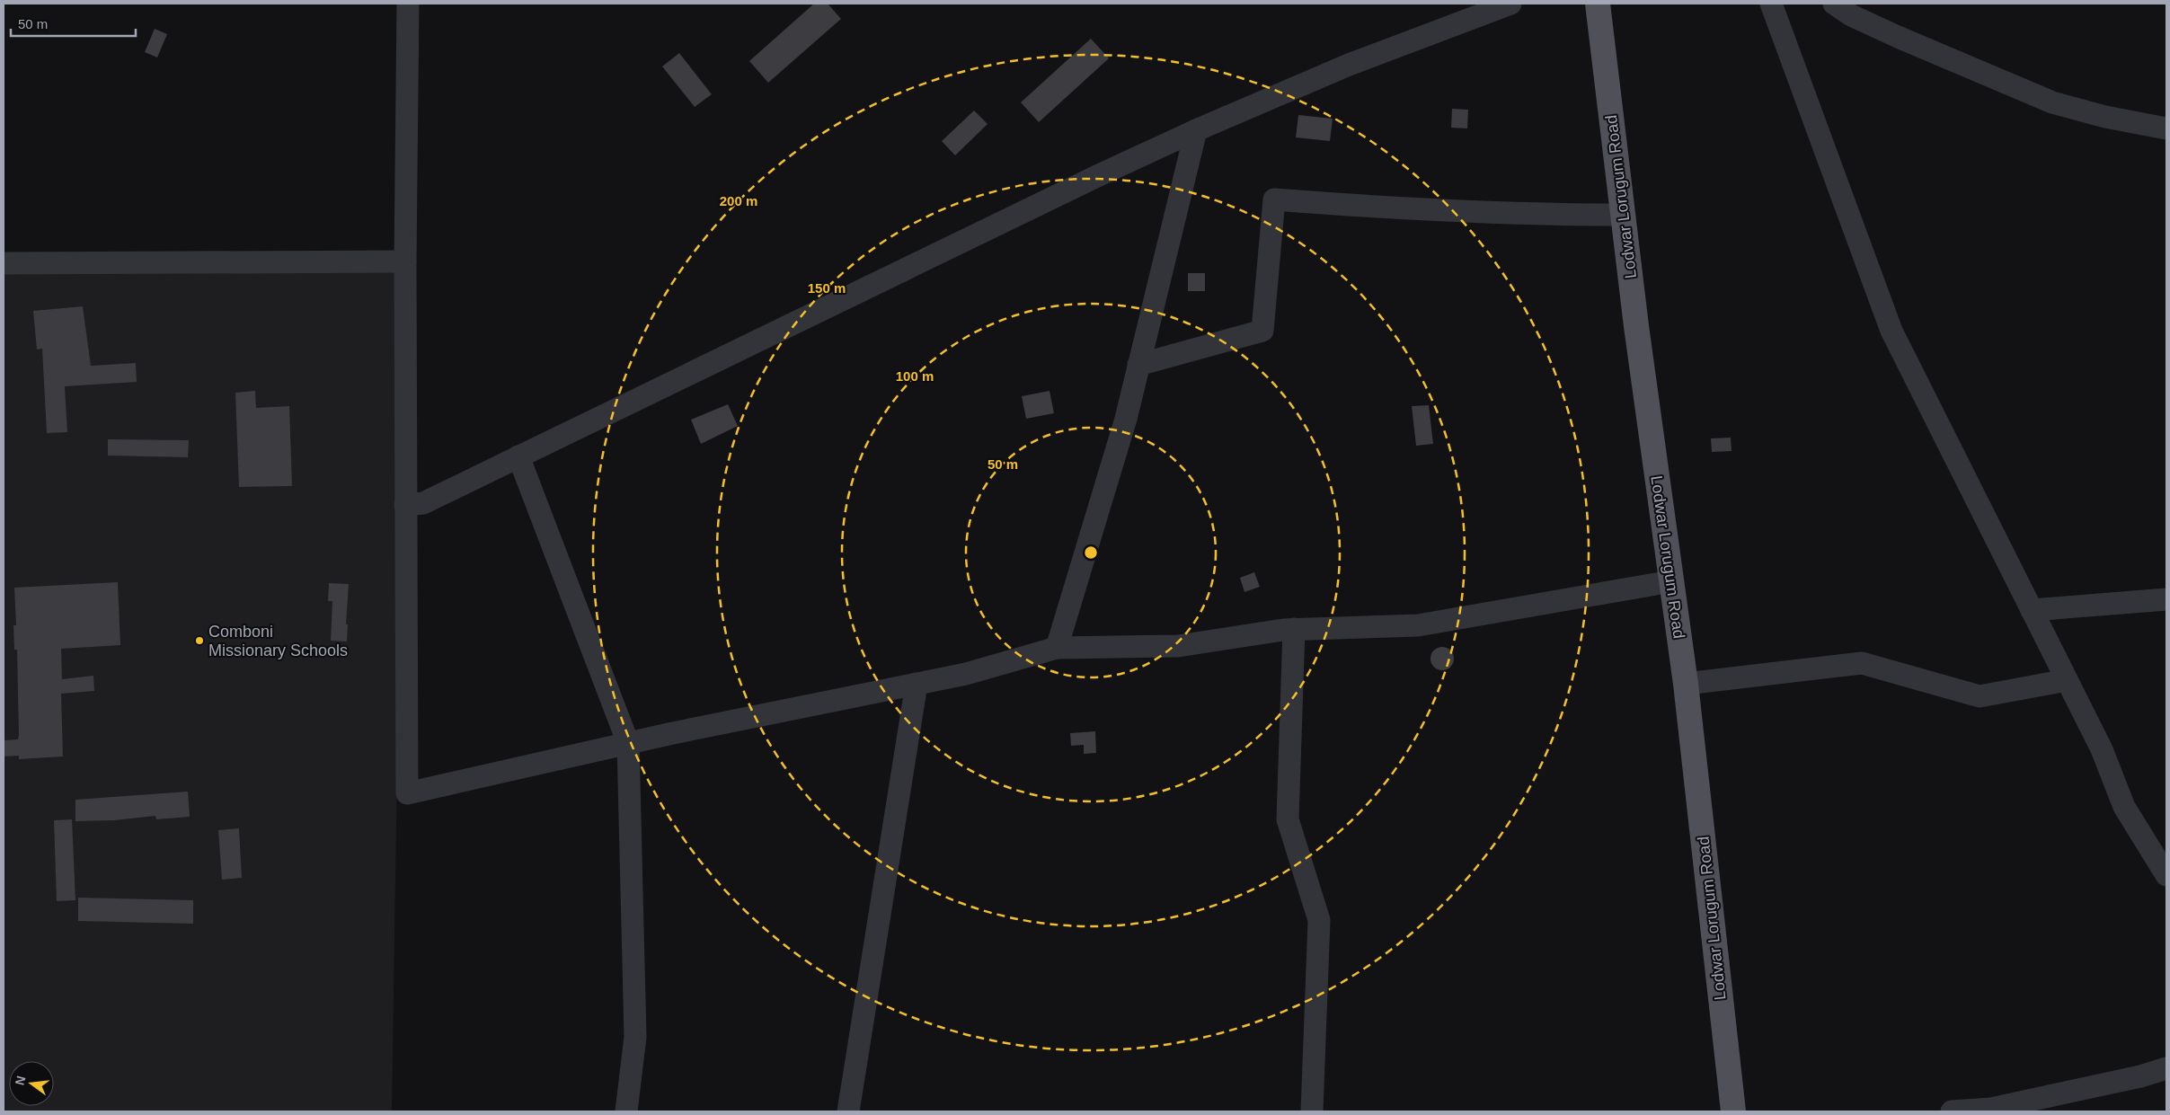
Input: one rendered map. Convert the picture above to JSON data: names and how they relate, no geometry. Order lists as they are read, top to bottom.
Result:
{
  "streets": {
    "main road": ["Lodwar Lorugum Road"]
  },
  "places": ["Comboni Missionary Schools"],
  "scale_bar": "50 m",
  "north": "left",
  "rings": [
    "200 m",
    "150 m",
    "100 m",
    "50 m"
  ]
}
